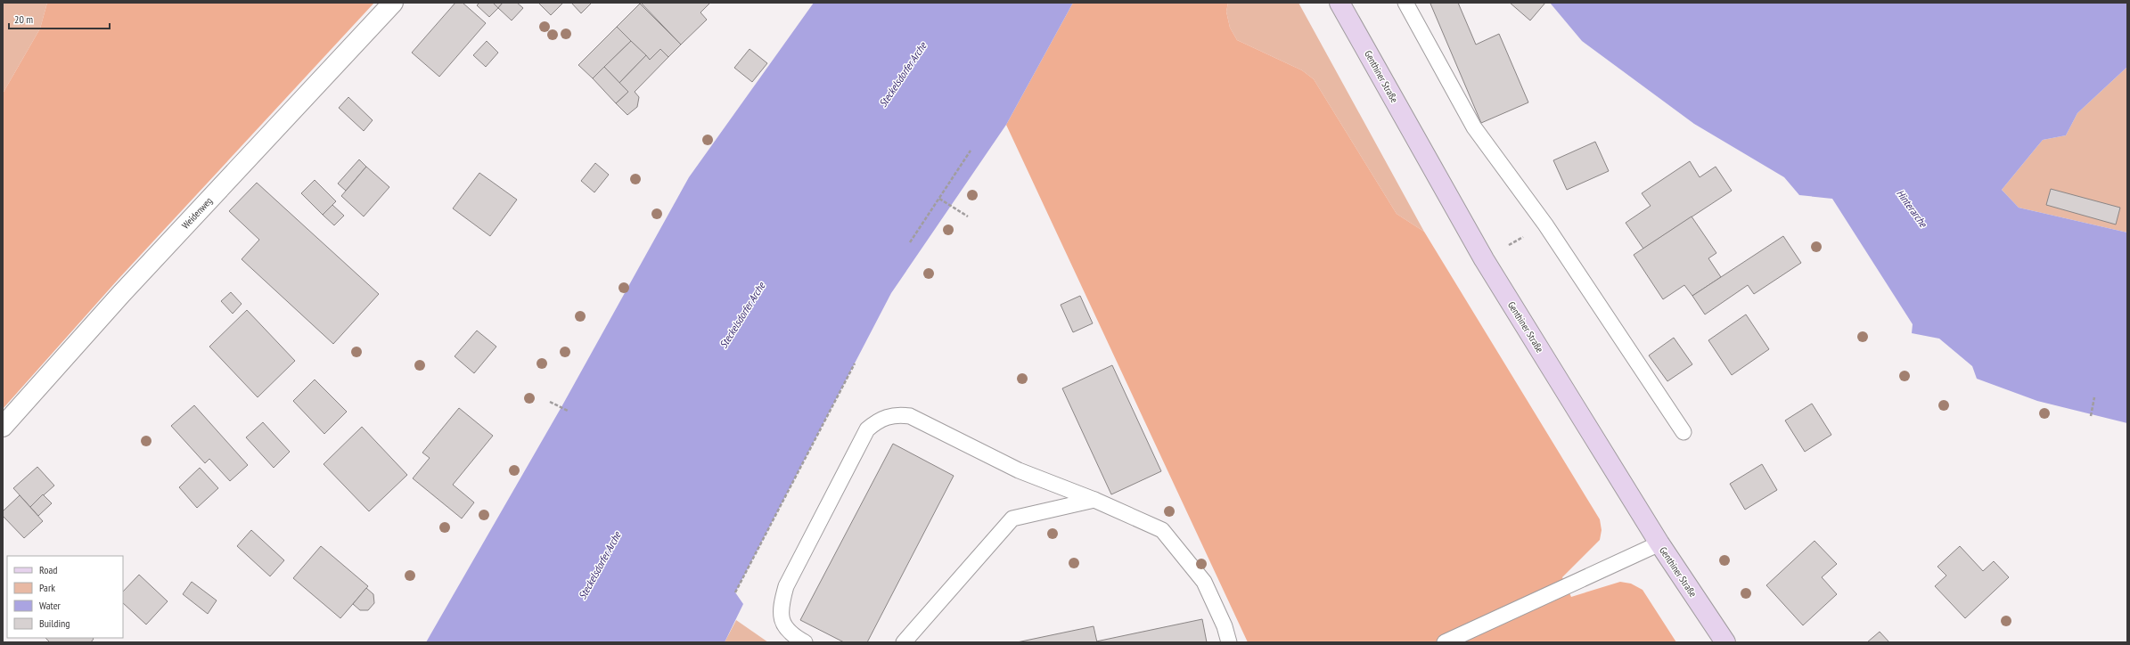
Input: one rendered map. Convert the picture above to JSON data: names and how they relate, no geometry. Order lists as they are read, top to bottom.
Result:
{
  "streets": {
    "main road": ["Genthiner Straße"],
    "street": ["Weidenweg"]
  },
  "water": ["Steckelsdorfer Arche", "Hinterarche"],
  "legend": [
    "Road",
    "Park",
    "Water",
    "Building"
  ],
  "scale_bar": "20 m"
}
